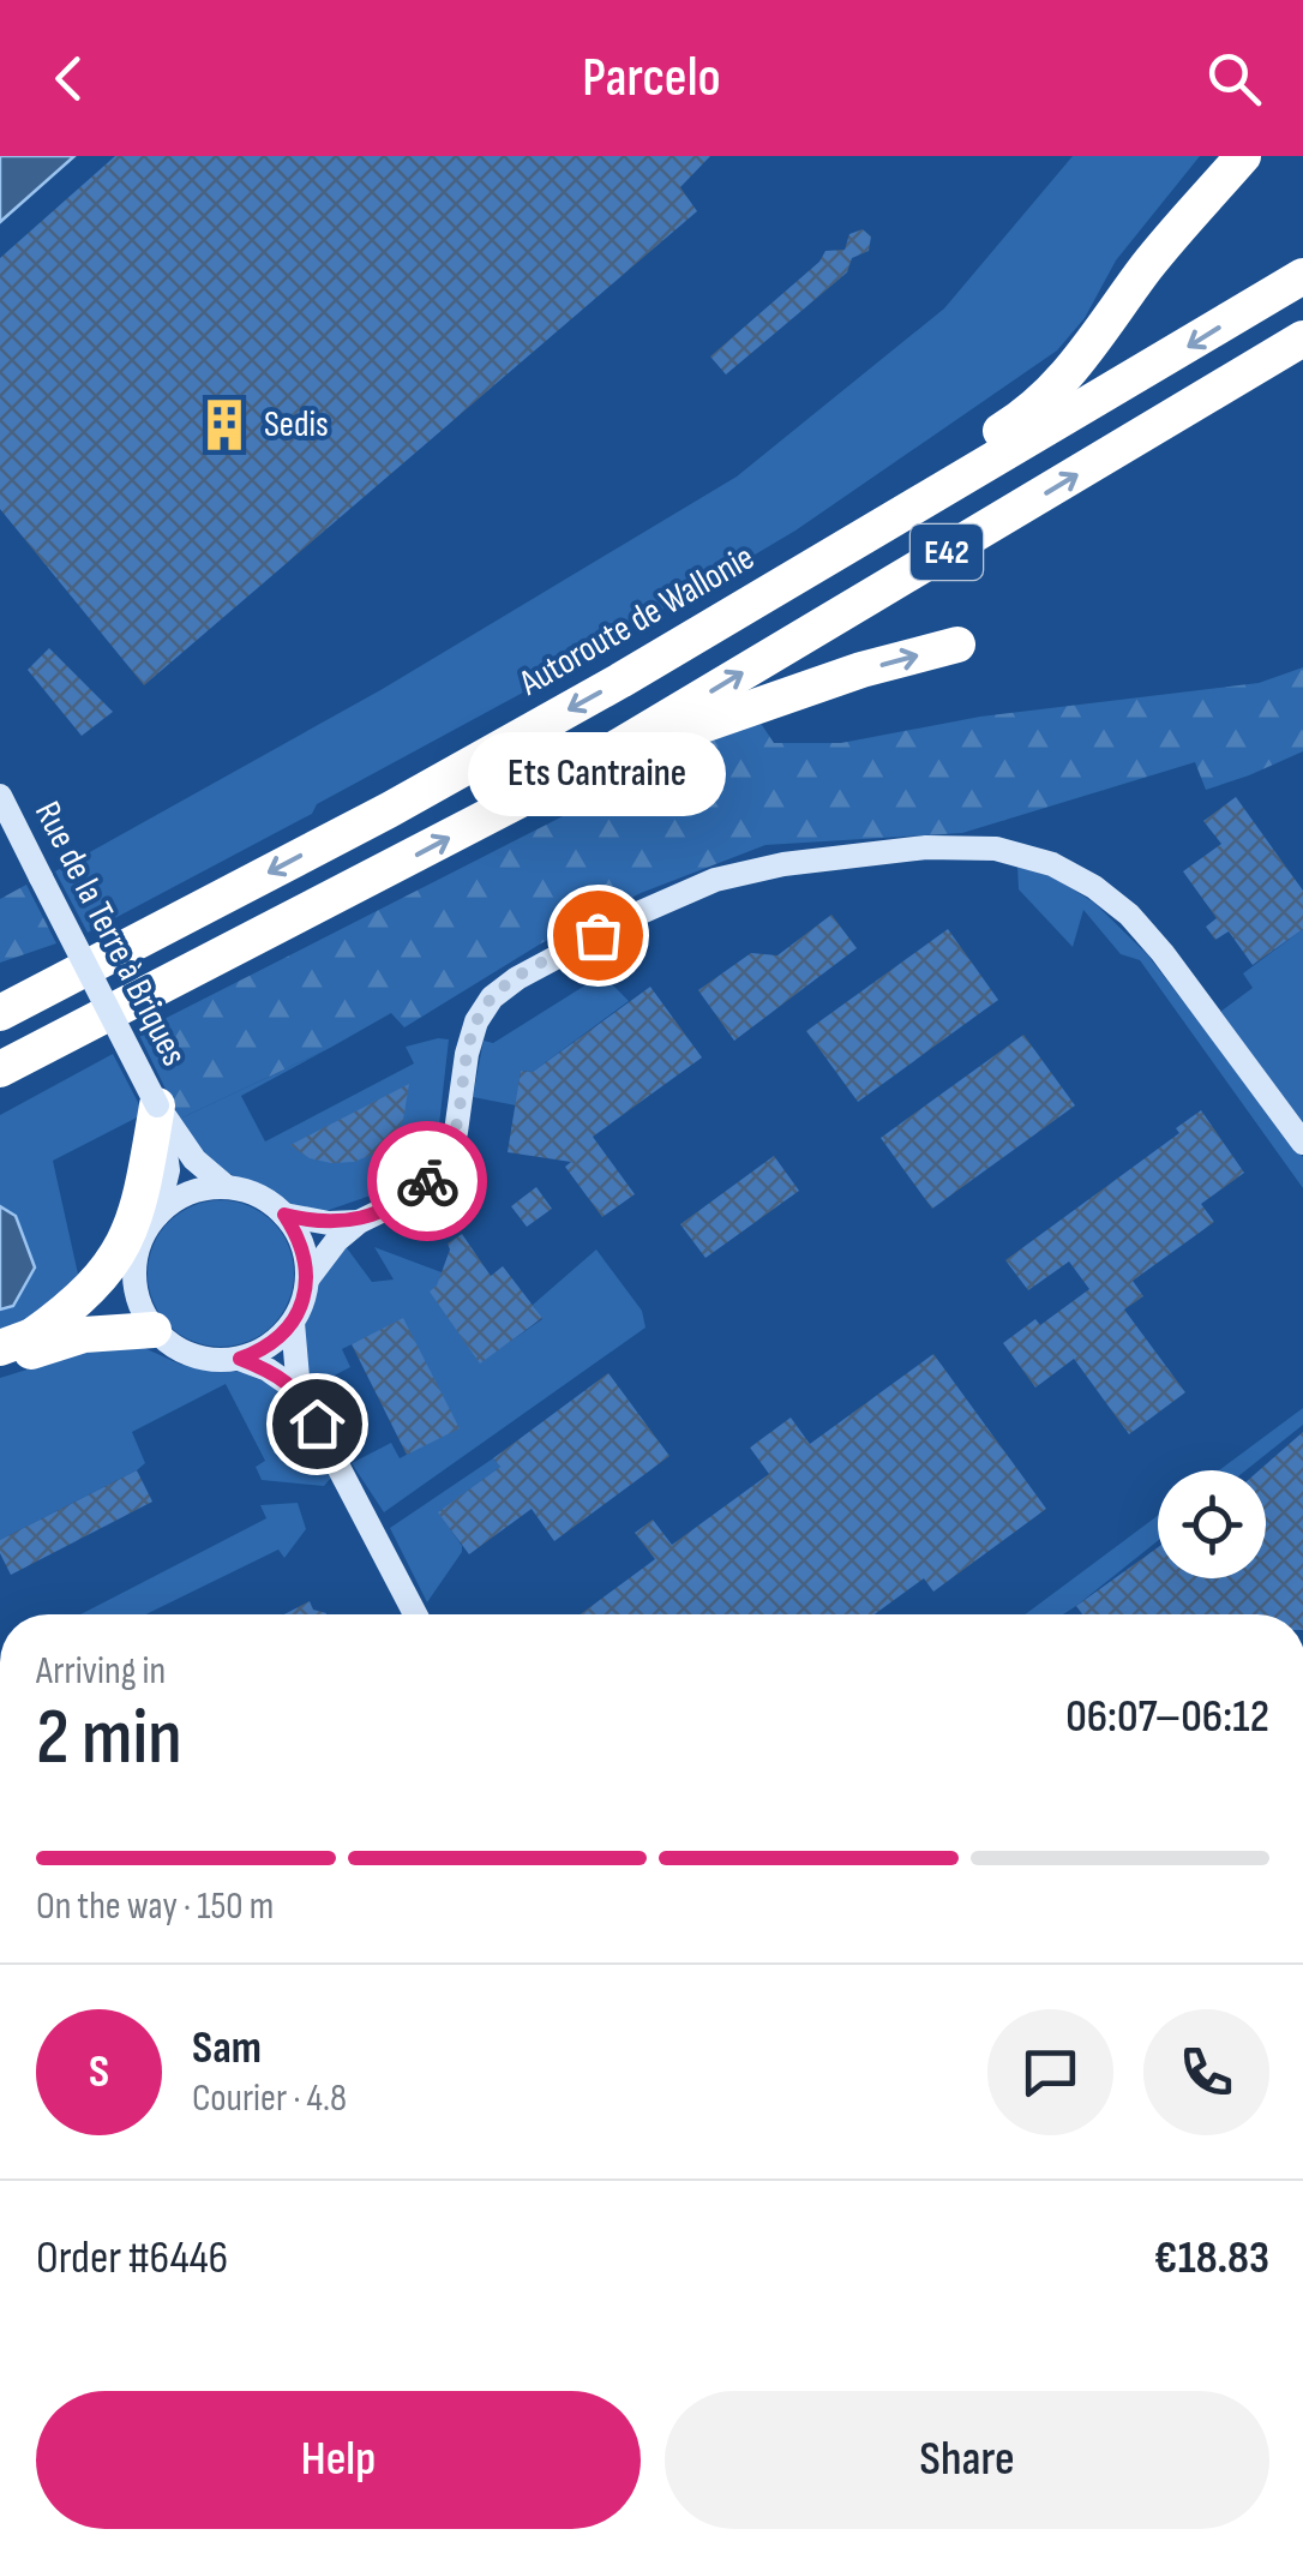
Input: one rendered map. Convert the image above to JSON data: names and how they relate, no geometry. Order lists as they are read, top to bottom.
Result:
{
  "streets": {
    "highway": ["E42", "Autoroute de Wallonie"],
    "main road": ["Rue de la Terre à Briques"]
  },
  "places": {
    "building": ["Sedis"],
    "other": ["Ets Cantraine"]
  },
  "page": {
    "header": "Parcelo",
    "bubble": "Ets Cantraine",
    "heading": ["2 min", "Arriving in", "06:07–06:12"],
    "panel": [
      "Sam",
      "Courier · 4.8",
      "Order #6446",
      "€18.83"
    ],
    "bar": "On the way · 150 m",
    "round": "S",
    "buttons": ["Help", "Share"]
  }
}
